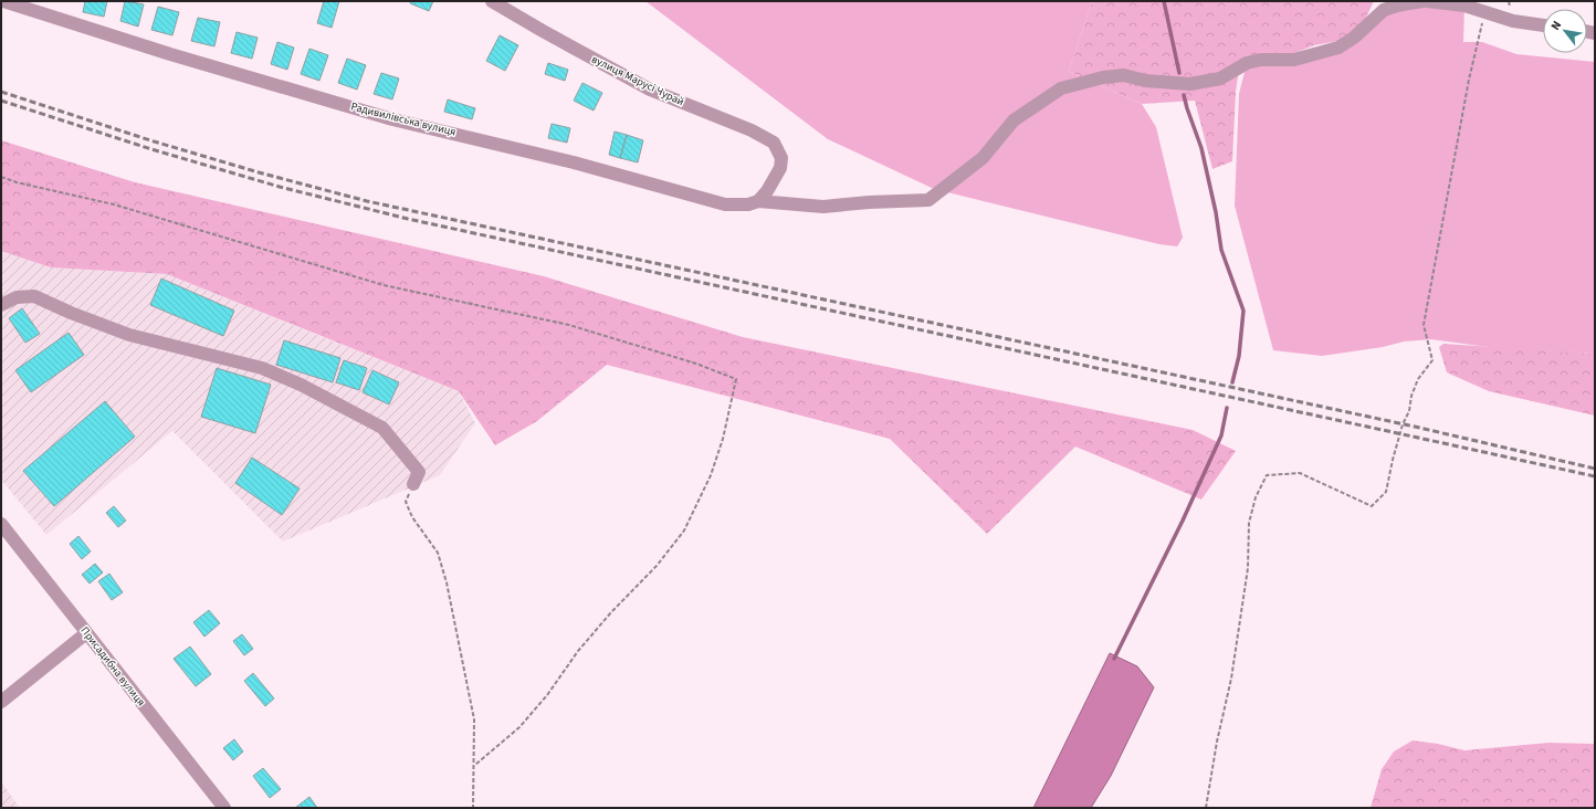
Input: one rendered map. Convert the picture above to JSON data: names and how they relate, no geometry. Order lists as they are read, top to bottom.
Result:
{
  "streets": {
    "street": ["вулиця Марусі Чурай", "Радивилівська вулиця", "Присадибна вулиця"]
  },
  "crossings": [
    ["вулиця Марусі Чурай", "Радивилівська вулиця"]
  ],
  "north": "top left"
}
